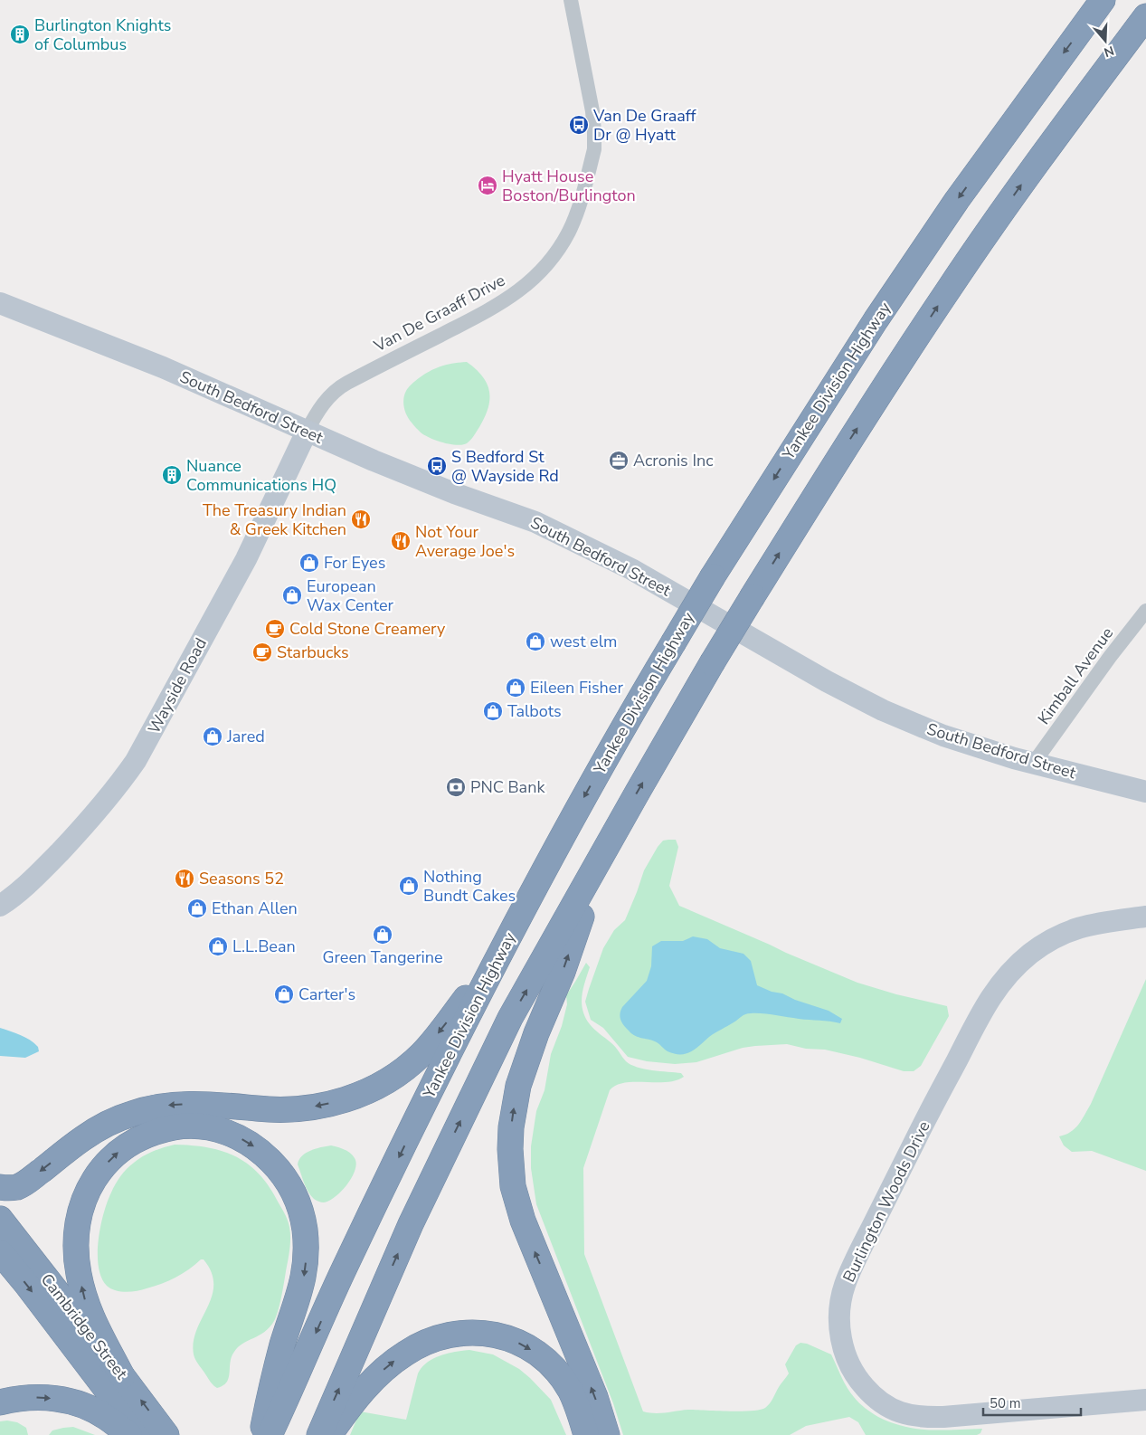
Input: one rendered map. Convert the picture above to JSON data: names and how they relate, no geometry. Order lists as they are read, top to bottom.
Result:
{
  "streets": {
    "highway": ["Yankee Division Highway", "Cambridge Street"],
    "main road": ["South Bedford Street", "Wayside Road", "Burlington Woods Drive"],
    "street": ["Van De Graaff Drive", "Kimball Avenue"]
  },
  "crossings": [
    ["Van De Graaff Drive", "South Bedford Street"],
    ["Van De Graaff Drive", "Wayside Road"],
    ["South Bedford Street", "Kimball Avenue"],
    ["South Bedford Street", "Wayside Road"]
  ],
  "places": {
    "building": ["Burlington Knights of Columbus", "Nuance Communications HQ"],
    "bus stop": ["Van De Graaff Dr @ Hyatt", "S Bedford St @ Wayside Rd"],
    "hotel": ["Hyatt House Boston/Burlington"],
    "office": ["Acronis Inc"],
    "restaurant": ["The Treasury Indian & Greek Kitchen", "Not Your Average Joe's", "Seasons 52"],
    "shop": [
      "For Eyes",
      "European Wax Center",
      "west elm",
      "Eileen Fisher",
      "Talbots",
      "Jared",
      "Nothing Bundt Cakes",
      "Ethan Allen",
      "Green Tangerine",
      "L.L.Bean",
      "Carter's"
    ],
    "cafe": ["Cold Stone Creamery", "Starbucks"],
    "bank": ["PNC Bank"]
  },
  "scale_bar": "50 m",
  "north": "bottom"
}
